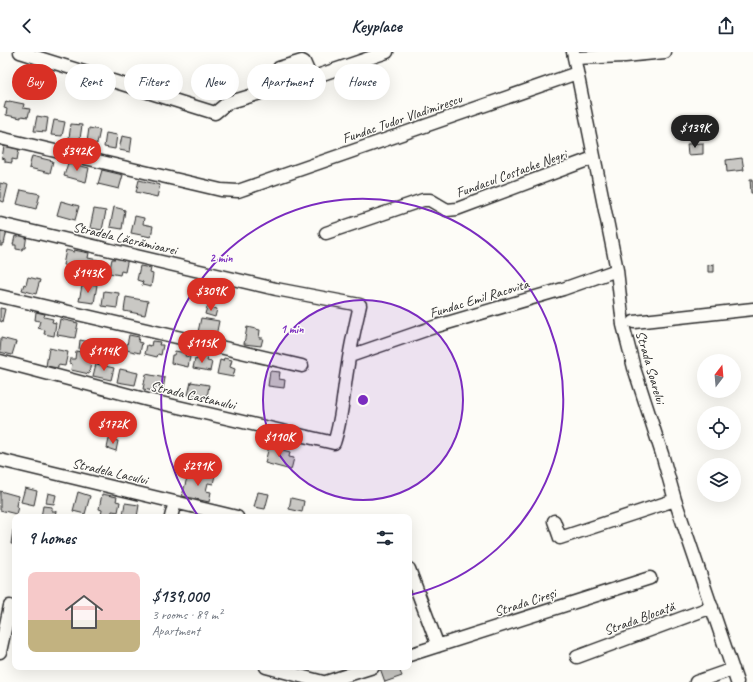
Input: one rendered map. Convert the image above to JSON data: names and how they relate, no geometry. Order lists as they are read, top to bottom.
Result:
{
  "streets": {
    "street": [
      "Fundac Tudor Vladimirescu",
      "Fundacul Costache Negri",
      "Stradela Lăcrămioarei",
      "Fundac Emil Racovita",
      "Strada Soarelui",
      "Strada Castanului",
      "Stradela Lacului",
      "Strada Cireși",
      "Strada Blocată"
    ]
  },
  "crossings": [
    ["Fundac Tudor Vladimirescu", "Strada Soarelui"],
    ["Fundacul Costache Negri", "Strada Soarelui"],
    ["Stradela Lăcrămioarei", "Fundac Emil Racovita"],
    ["Stradela Lăcrămioarei", "Strada Castanului"],
    ["Fundac Emil Racovita", "Strada Soarelui"],
    ["Fundac Emil Racovita", "Strada Castanului"],
    ["Strada Soarelui", "Strada Blocată"]
  ],
  "north": "top",
  "page": {
    "header": "Keyplace",
    "chip": [
      "Buy",
      "Rent",
      "Filters",
      "New",
      "Apartment",
      "House"
    ],
    "price": [
      "$139K",
      "$342K",
      "$143K",
      "$309K",
      "$115K",
      "$114K",
      "$172K",
      "$110K",
      "$291K"
    ],
    "heading": "9 homes",
    "list": [
      {
        "name": "$139,000",
        "note": "3 rooms · 89 m² · Apartment"
      }
    ]
  },
  "rings": ["2 min", "1 min"]
}
